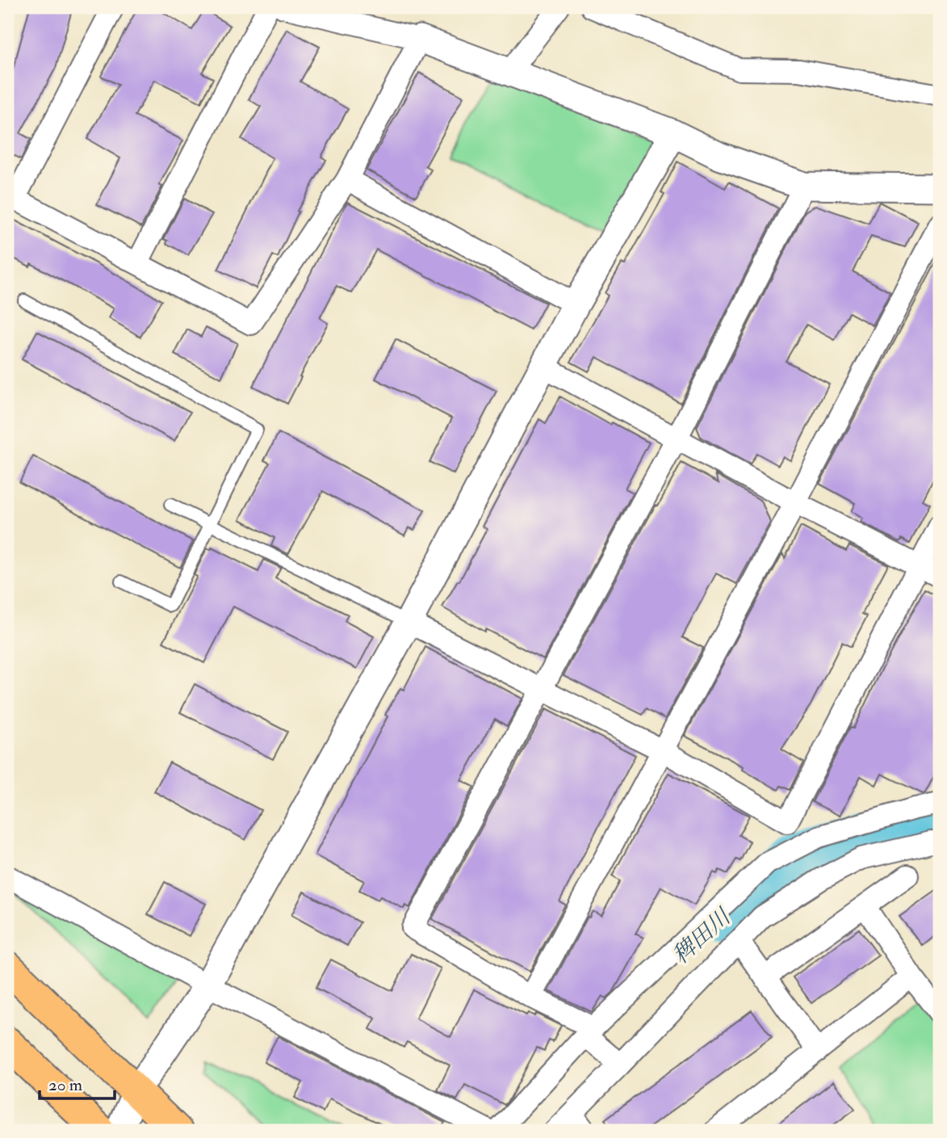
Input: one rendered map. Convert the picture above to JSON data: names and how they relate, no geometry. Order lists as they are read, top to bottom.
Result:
{
  "water": ["稗田川"],
  "scale_bar": "20 m"
}
